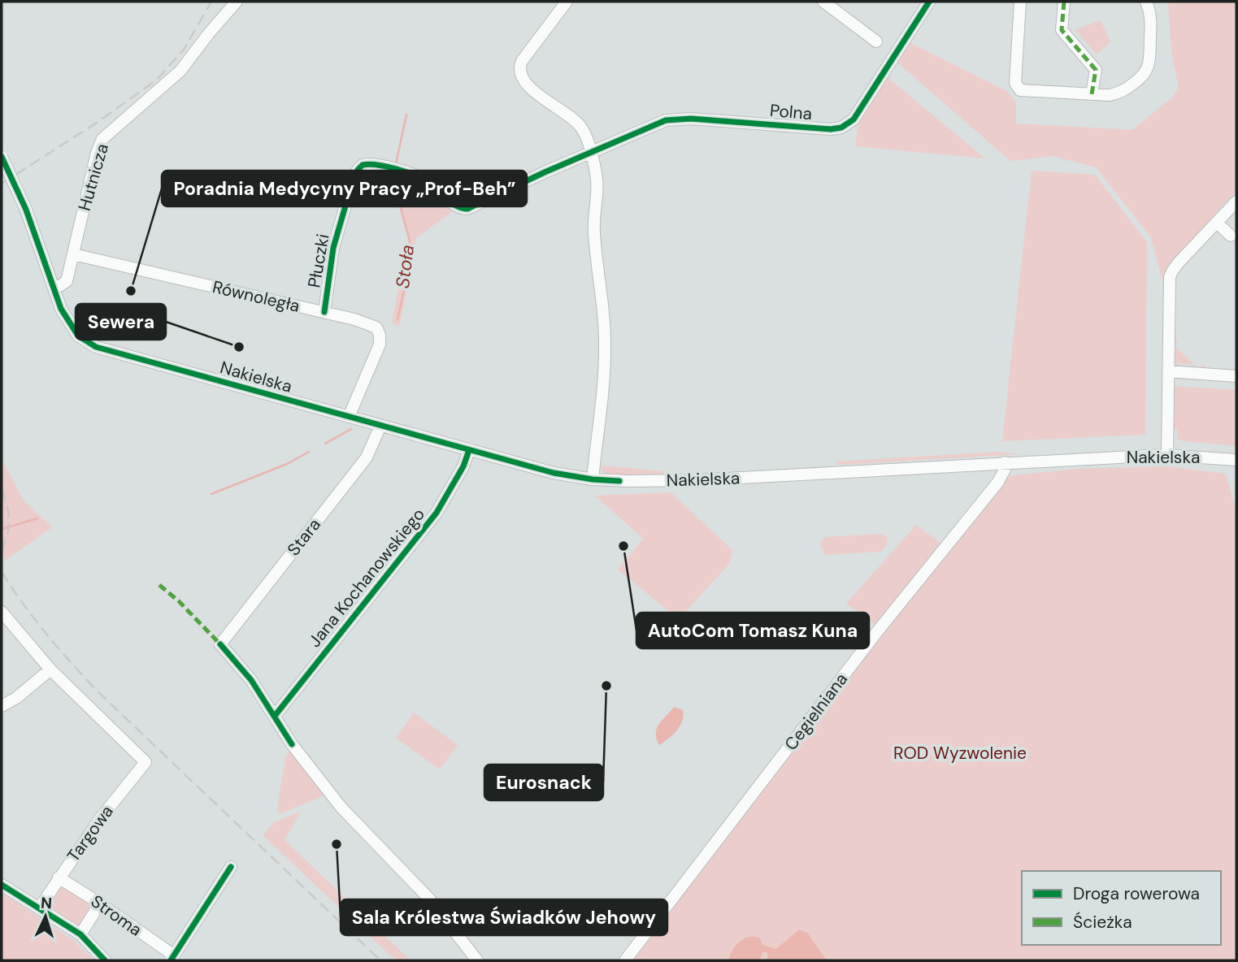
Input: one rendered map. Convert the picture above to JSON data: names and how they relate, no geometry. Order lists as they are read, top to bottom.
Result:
{
  "streets": {
    "street": [
      "Polna",
      "Hutnicza",
      "Płuczki",
      "Równoległa",
      "Nakielska",
      "Stara",
      "Jana Kochanowskiego",
      "Cegielniana",
      "Targowa",
      "Stroma"
    ]
  },
  "crossings": [
    ["Polna", "Płuczki"],
    ["Hutnicza", "Równoległa"],
    ["Hutnicza", "Nakielska"],
    ["Płuczki", "Równoległa"],
    ["Równoległa", "Nakielska"],
    ["Nakielska", "Stara"],
    ["Nakielska", "Jana Kochanowskiego"],
    ["Nakielska", "Cegielniana"],
    ["Stara", "Jana Kochanowskiego"],
    ["Targowa", "Stroma"]
  ],
  "water": ["Stoła"],
  "parks": ["ROD Wyzwolenie"],
  "places": [
    "Poradnia Medycyny Pracy „Prof-Beh”",
    "Sewera",
    "AutoCom Tomasz Kuna",
    "Eurosnack",
    "Sala Królestwa Świadków Jehowy"
  ],
  "legend": ["Droga rowerowa", "Ścieżka"],
  "north": "top"
}
